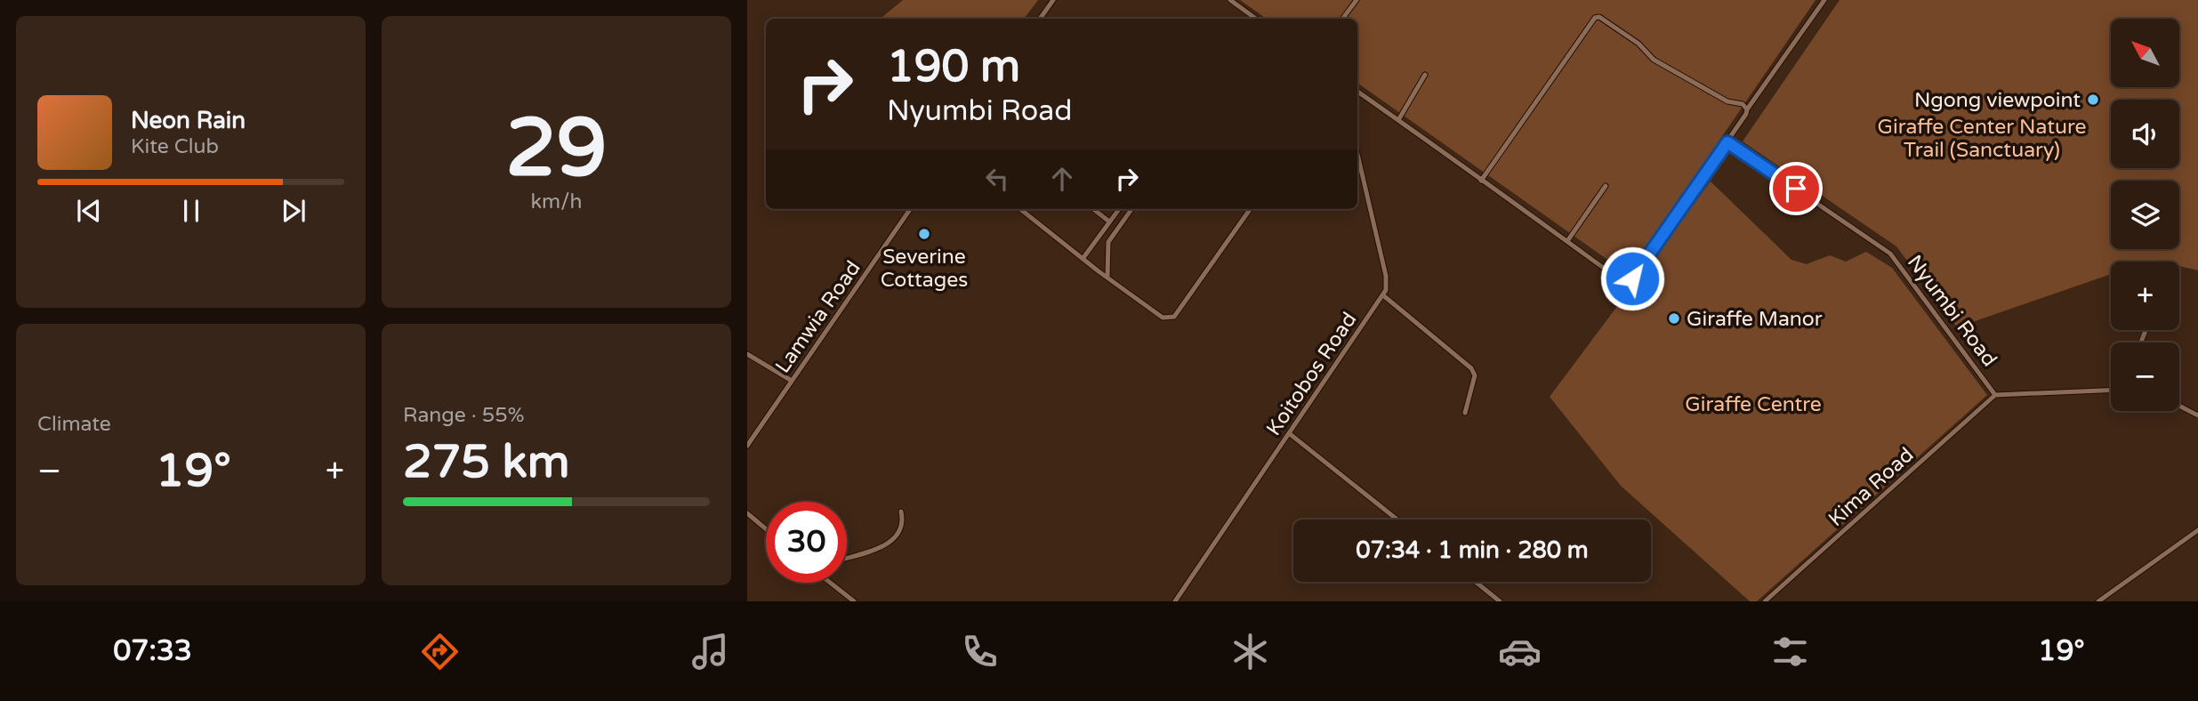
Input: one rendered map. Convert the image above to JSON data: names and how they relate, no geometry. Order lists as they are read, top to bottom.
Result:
{
  "streets": {
    "street": [
      "Nyumbi Road",
      "Lamwia Road",
      "Koitobos Road",
      "Kima Road"
    ]
  },
  "crossings": [
    ["Nyumbi Road", "Kima Road"]
  ],
  "parks": ["Giraffe Center Nature Trail (Sanctuary)", "Giraffe Centre"],
  "places": ["Ngong viewpoint", "Severine Cottages", "Giraffe Manor"],
  "north": "top left",
  "page": {
    "tile": [
      ["29", "km/h"],
      "Climate",
      ["Range · 55%", "275 km"]
    ],
    "map_buttons": ["+", "−"],
    "turn": ["190 m", "Nyumbi Road"],
    "song": ["Neon Rain", "Kite Club"],
    "heat": ["−", "19°", "+"],
    "limit": "30",
    "trip": "07:34 · 1 min · 280 m",
    "tabs": ["07:33", "19°"]
  }
}
